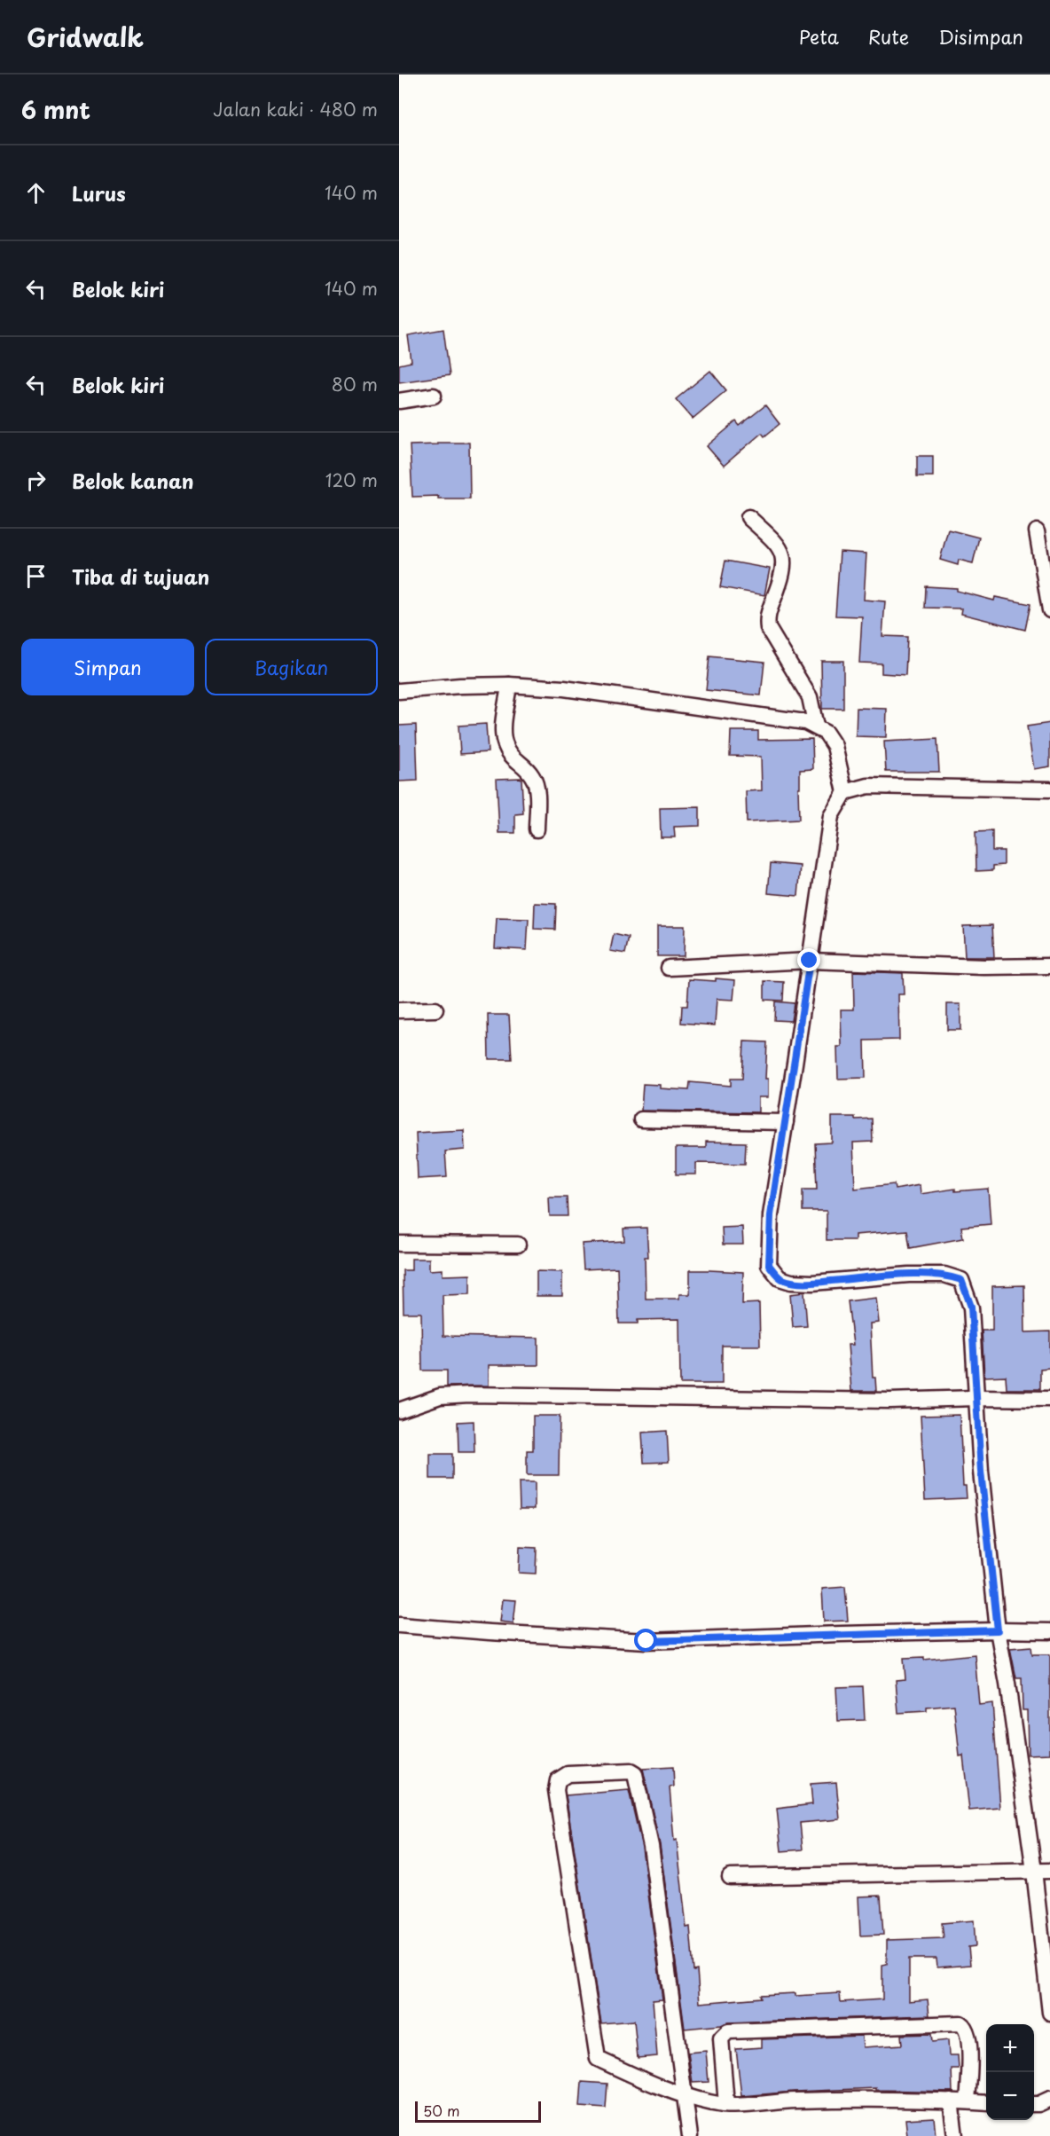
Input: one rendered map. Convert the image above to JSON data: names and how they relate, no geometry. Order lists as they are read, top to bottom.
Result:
{
  "scale_bar": "50 m",
  "page": {
    "header": "Gridwalk",
    "nav": ["Peta", "Rute", "Disimpan"],
    "heading": ["6 mnt", "Jalan kaki · 480 m"],
    "list": [
      ["Lurus", "140 m"],
      ["Belok kiri", "140 m"],
      ["Belok kiri", "80 m"],
      ["Belok kanan", "120 m"],
      "Tiba di tujuan"
    ],
    "buttons": ["Simpan", "Bagikan"],
    "map_buttons": ["+", "−"],
    "scale": "50 m"
  }
}
